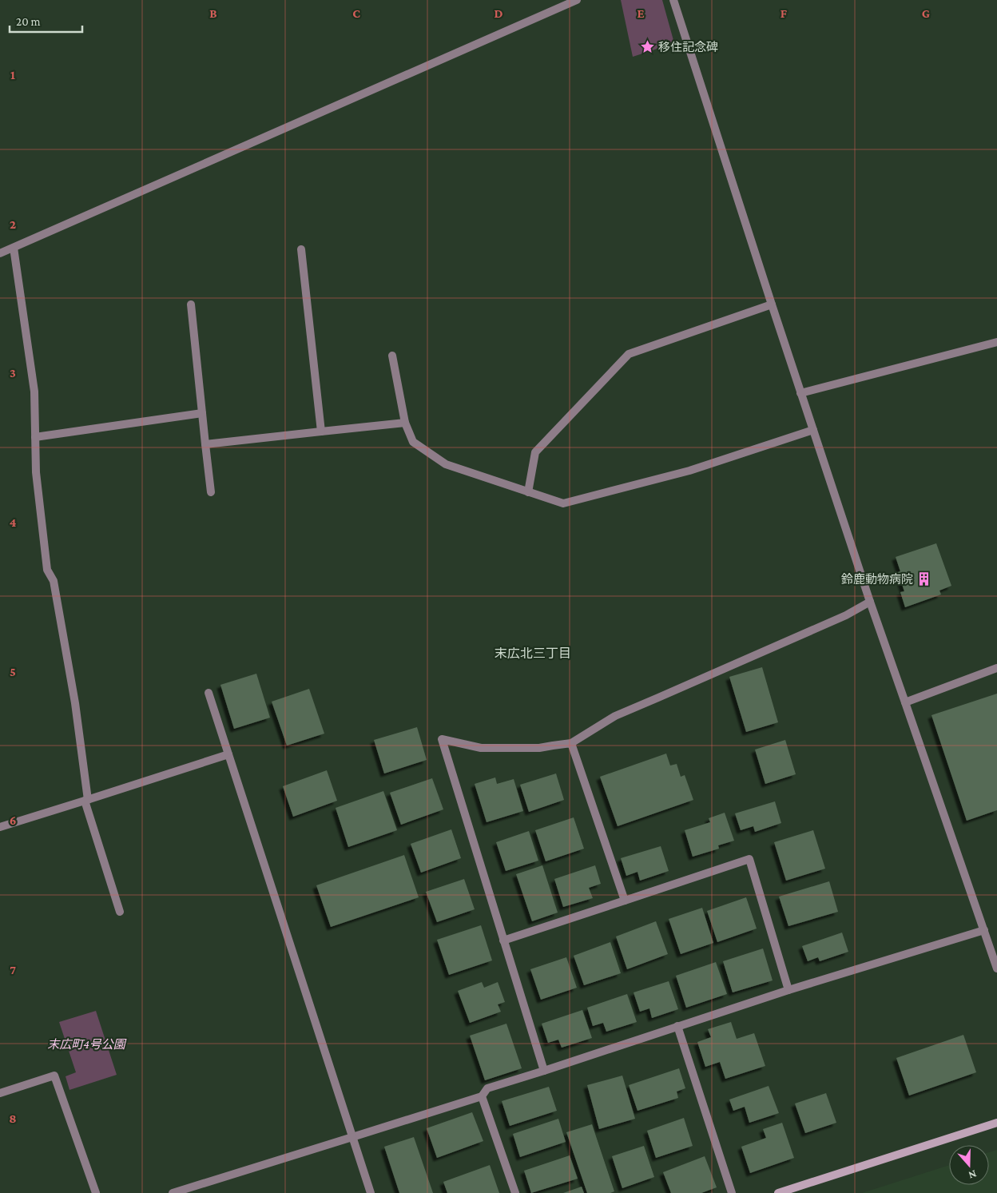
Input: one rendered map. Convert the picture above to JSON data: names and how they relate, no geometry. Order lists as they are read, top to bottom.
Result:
{
  "districts": ["末広北三丁目"],
  "parks": ["末広町4号公園"],
  "places": {
    "place": ["移住記念碑"],
    "building": ["鈴鹿動物病院"]
  },
  "scale_bar": "20 m",
  "north": "bottom",
  "grid": {
    "columns": [
      "B",
      "C",
      "D",
      "E",
      "F",
      "G"
    ],
    "rows": [
      "1",
      "2",
      "3",
      "4",
      "5",
      "6",
      "7",
      "8"
    ]
  }
}
